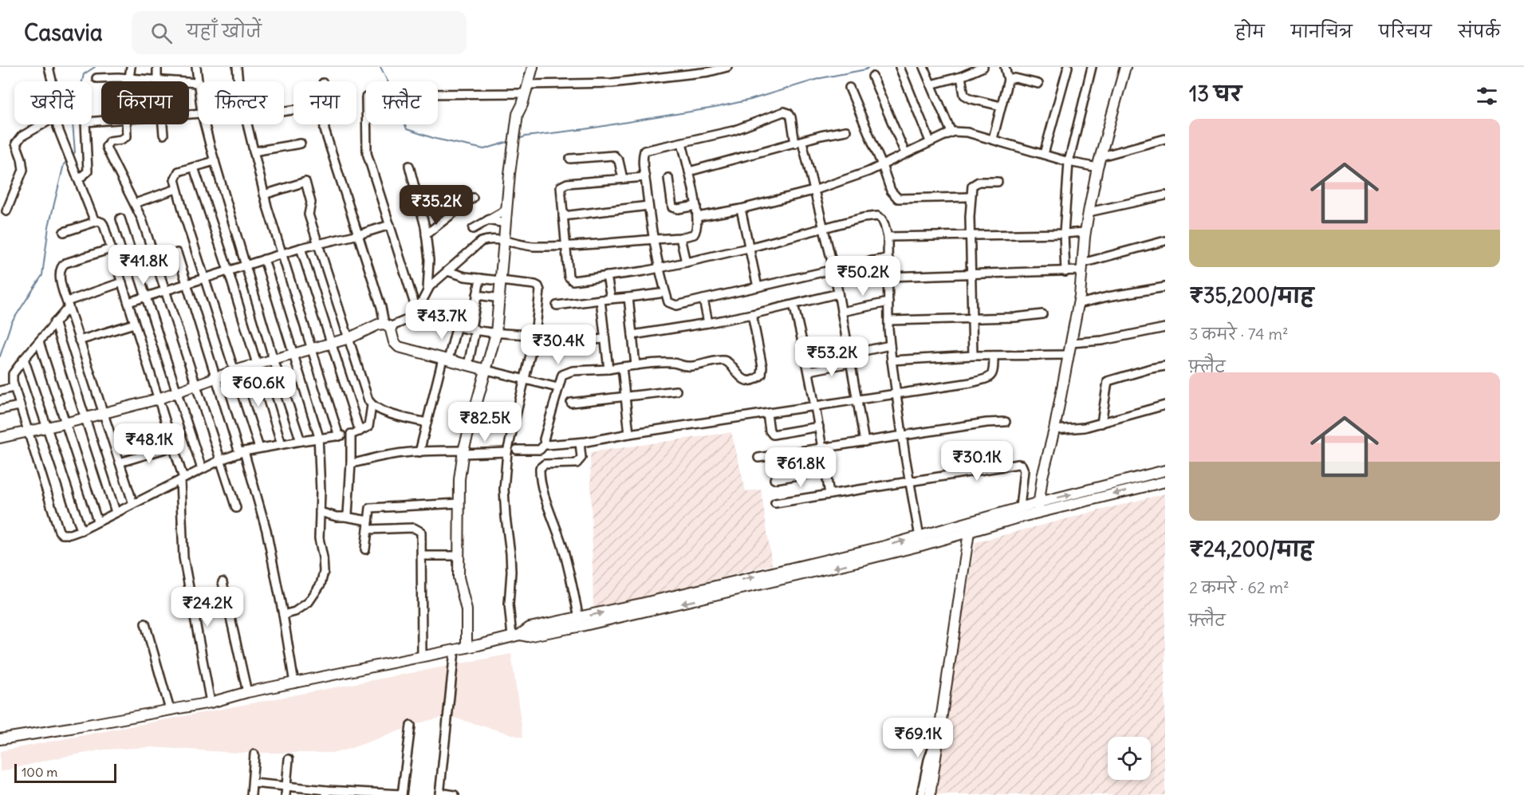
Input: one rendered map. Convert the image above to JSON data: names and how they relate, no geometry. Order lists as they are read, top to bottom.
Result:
{
  "scale_bar": "100 m",
  "page": {
    "header": "Casavia",
    "search": "यहाँ खोजें",
    "nav": [
      "होम",
      "मानचित्र",
      "परिचय",
      "संपर्क"
    ],
    "heading": "13 घर",
    "chip": [
      "खरीदें",
      "किराया",
      "फ़िल्टर",
      "नया",
      "फ़्लैट"
    ],
    "list": [
      {
        "name": "₹35,200/माह",
        "note": "3 कमरे · 74 m² · फ़्लैट"
      },
      {
        "name": "₹24,200/माह",
        "note": "2 कमरे · 62 m² · फ़्लैट"
      }
    ],
    "price": [
      "₹35.2K",
      "₹41.8K",
      "₹50.2K",
      "₹43.7K",
      "₹30.4K",
      "₹53.2K",
      "₹60.6K",
      "₹82.5K",
      "₹48.1K",
      "₹30.1K",
      "₹61.8K",
      "₹24.2K",
      "₹69.1K"
    ],
    "scale": "100 m"
  }
}
